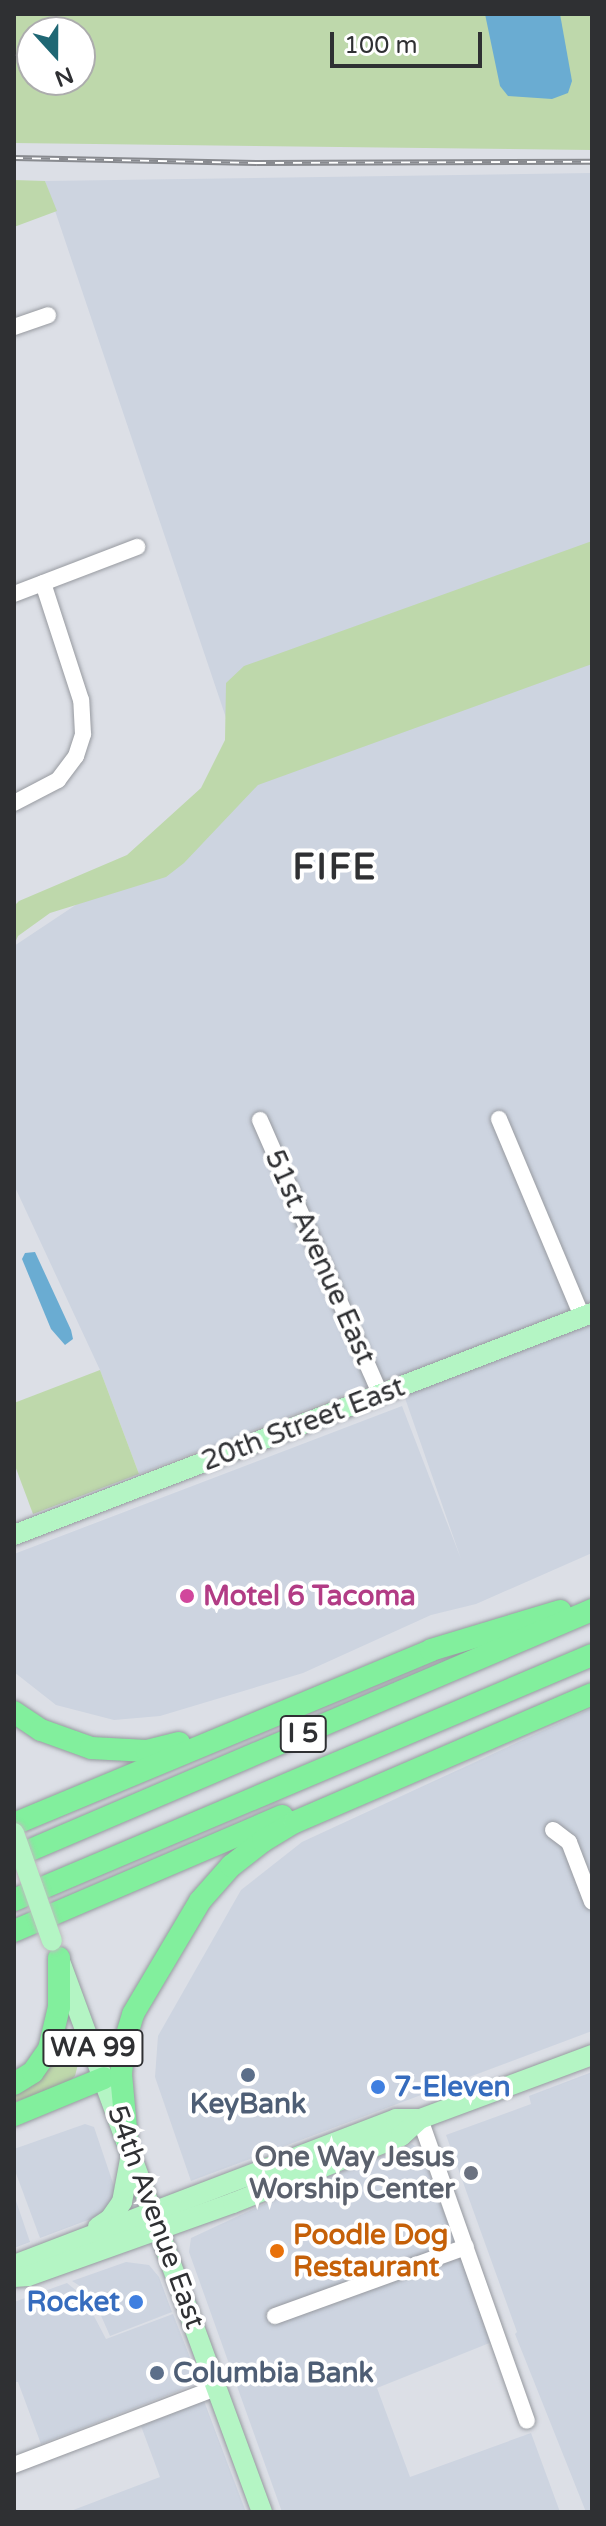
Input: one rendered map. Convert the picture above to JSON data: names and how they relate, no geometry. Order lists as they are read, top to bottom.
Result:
{
  "streets": {
    "highway": ["I 5"],
    "main road": ["20th Street East", "WA 99", "54th Avenue East"],
    "street": ["51st Avenue East"]
  },
  "crossings": [
    ["51st Avenue East", "20th Street East"]
  ],
  "districts": ["FIFE"],
  "places": [
    "Motel 6 Tacoma",
    "KeyBank",
    "7-Eleven",
    "One Way Jesus Worship Center",
    "Poodle Dog Restaurant",
    "Rocket",
    "Columbia Bank"
  ],
  "scale_bar": "100 m",
  "north": "bottom"
}
